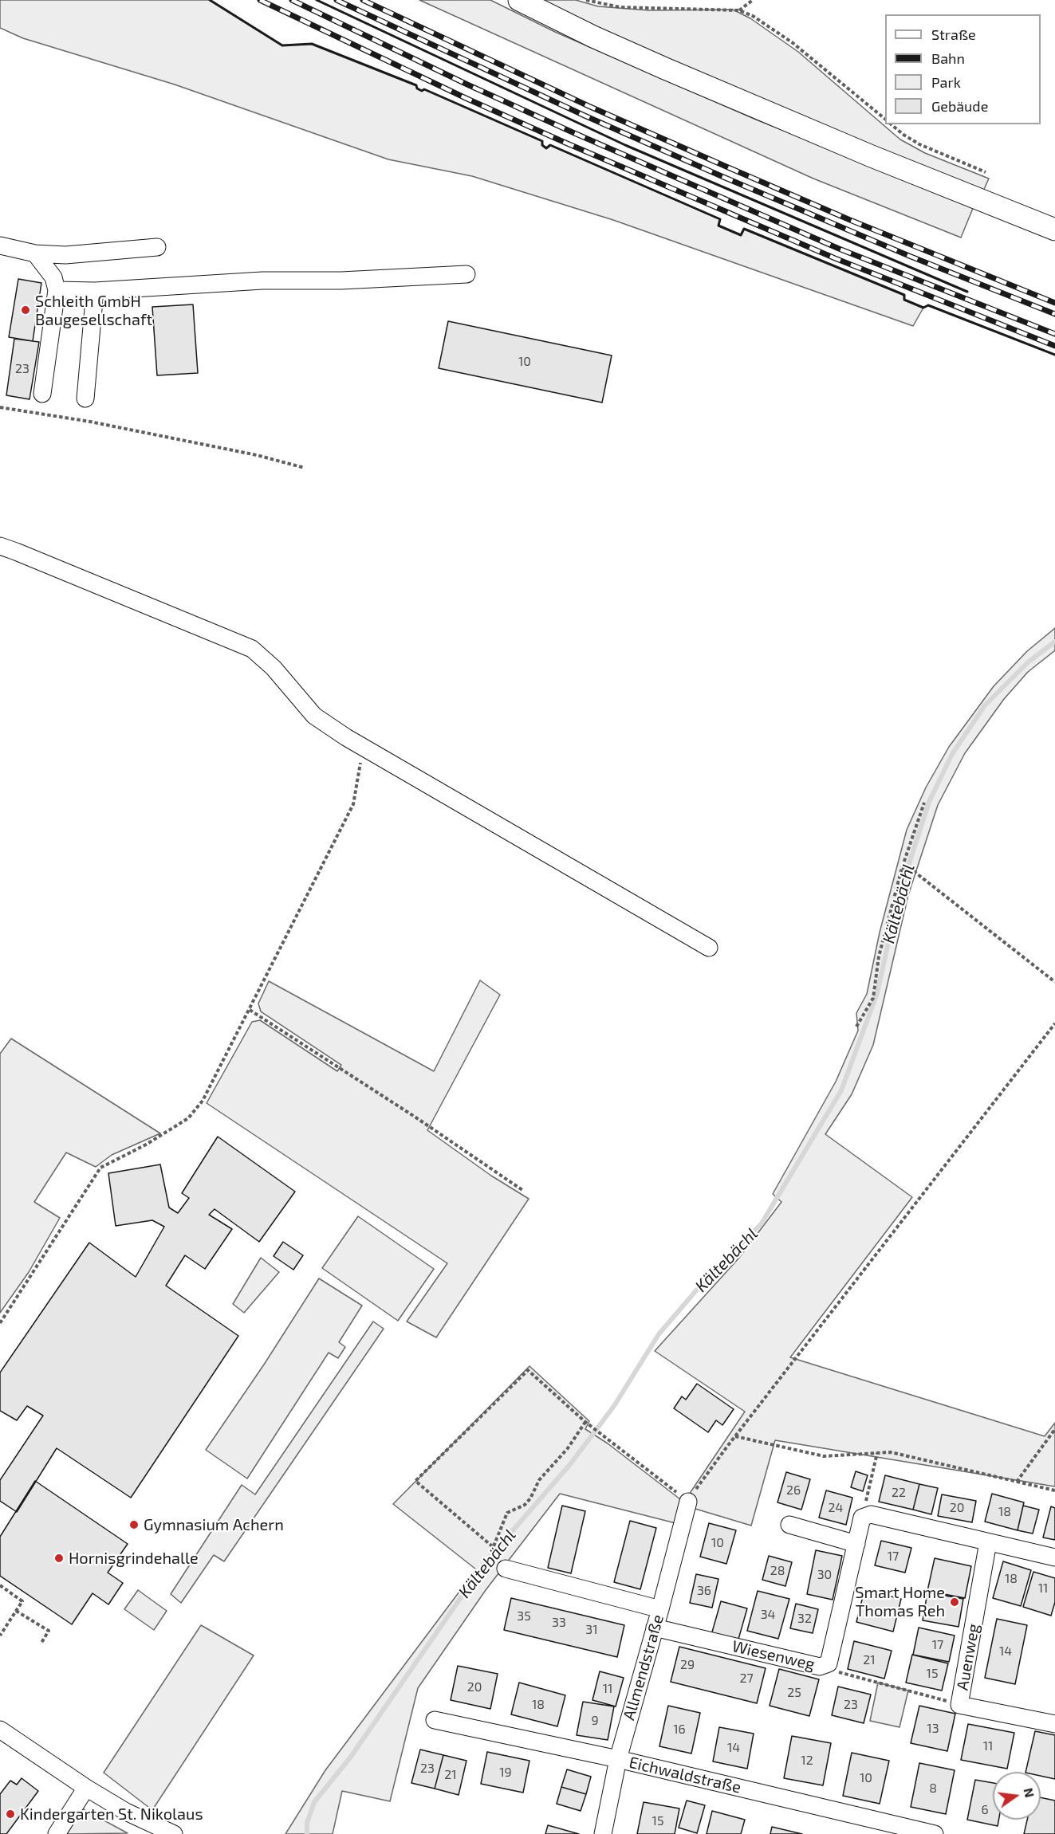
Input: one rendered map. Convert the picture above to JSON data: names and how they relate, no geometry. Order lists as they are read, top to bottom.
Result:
{
  "streets": {
    "street": [
      "Wiesenweg",
      "Auenweg",
      "Allmendstraße",
      "Eichwaldstraße"
    ]
  },
  "crossings": [
    ["Wiesenweg", "Allmendstraße"],
    ["Allmendstraße", "Eichwaldstraße"]
  ],
  "water": ["Kältebächl"],
  "places": [
    "Schleith GmbH Baugesellschaft",
    "Gymnasium Achern",
    "Hornisgrindehalle",
    "Smart Home Thomas Reh",
    "Kindergarten St. Nikolaus"
  ],
  "house_numbers": [
    "10",
    "23",
    "26",
    "22",
    "24",
    "20",
    "18",
    "10",
    "17",
    "28",
    "30",
    "18",
    "11",
    "36",
    "34",
    "35",
    "32",
    "33",
    "31",
    "17",
    "14",
    "21",
    "29",
    "15",
    "27",
    "20",
    "11",
    "25",
    "18",
    "23",
    "9",
    "13",
    "16",
    "11",
    "14",
    "12",
    "23",
    "19",
    "21",
    "10",
    "8",
    "6",
    "15"
  ],
  "legend": [
    "Straße",
    "Bahn",
    "Park",
    "Gebäude"
  ],
  "north": "right"
}
